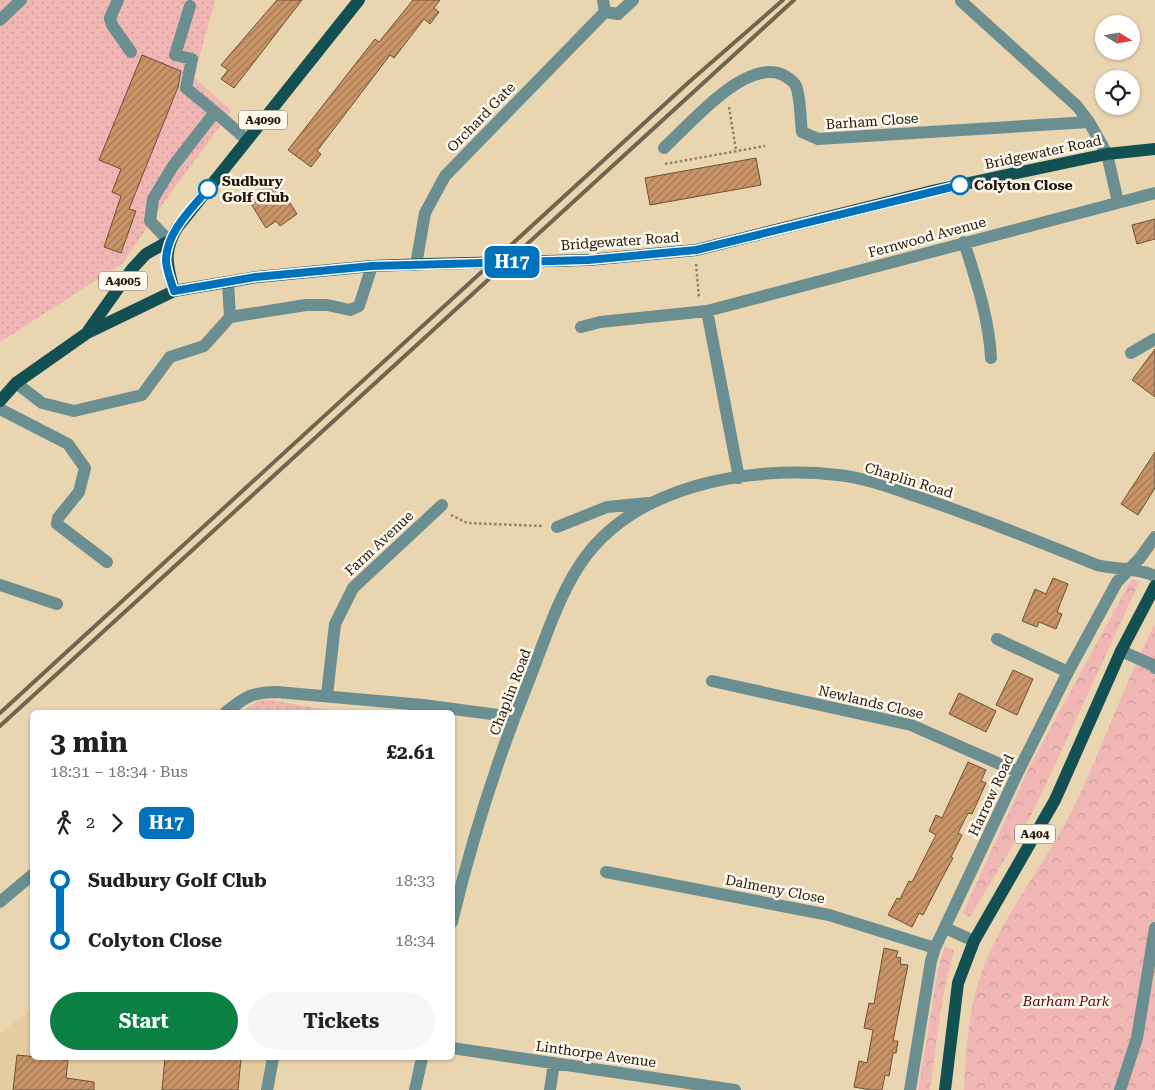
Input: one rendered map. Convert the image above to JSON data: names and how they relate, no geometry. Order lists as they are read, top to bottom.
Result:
{
  "streets": {
    "main road": [
      "A4090",
      "Bridgewater Road",
      "A4005",
      "A404"
    ],
    "street": [
      "Orchard Gate",
      "Barham Close",
      "Fernwood Avenue",
      "Chaplin Road",
      "Farm Avenue",
      "Newlands Close",
      "Harrow Road",
      "Dalmeny Close",
      "Linthorpe Avenue"
    ]
  },
  "crossings": [
    ["Orchard Gate", "Bridgewater Road"],
    ["A4090", "Bridgewater Road"],
    ["Chaplin Road", "Harrow Road"],
    ["Newlands Close", "Harrow Road"],
    ["Harrow Road", "Dalmeny Close"]
  ],
  "parks": ["Barham Park"],
  "places": ["Colyton Close", "Sudbury Golf Club"],
  "lines": ["bus line H17"],
  "north": "right",
  "page": {
    "on_map": "H17",
    "heading": ["3 min", "18:31 – 18:34 · Bus", "£2.61"],
    "legs": ["2", "H17"],
    "list": [
      {
        "name": "Sudbury Golf Club",
        "value": "18:33"
      },
      {
        "name": "Colyton Close",
        "value": "18:34"
      }
    ],
    "buttons": ["Start", "Tickets"]
  }
}
